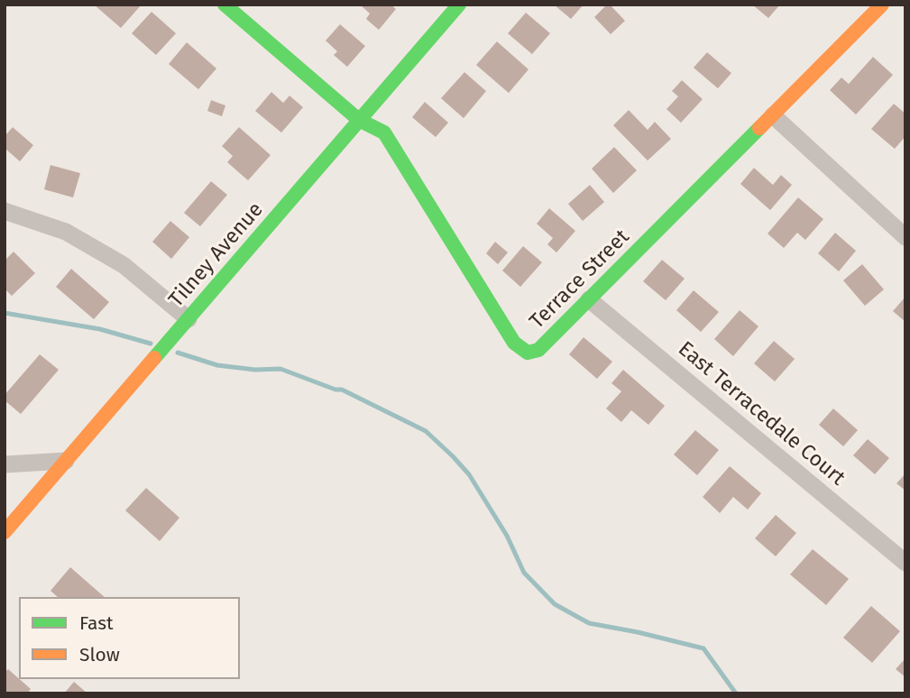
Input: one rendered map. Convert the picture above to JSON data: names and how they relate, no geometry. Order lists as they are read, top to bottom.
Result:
{
  "streets": {
    "street": ["Tilney Avenue", "Terrace Street", "East Terracedale Court"]
  },
  "crossings": [
    ["Tilney Avenue", "Terrace Street"],
    ["Terrace Street", "East Terracedale Court"]
  ],
  "legend": ["Fast", "Slow"]
}
